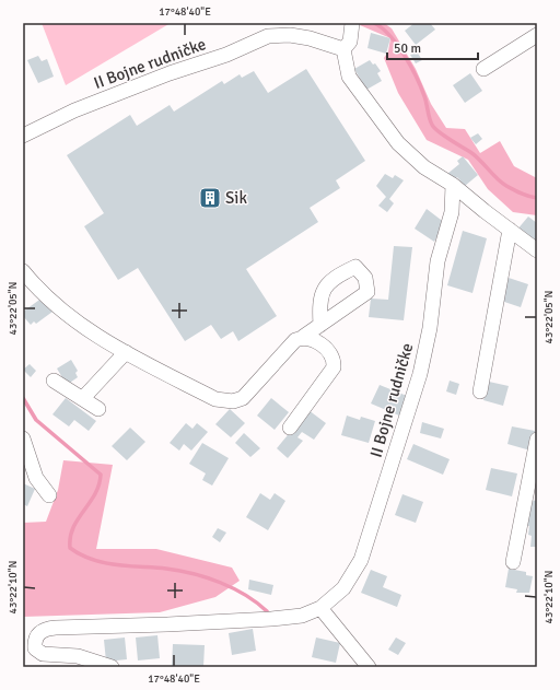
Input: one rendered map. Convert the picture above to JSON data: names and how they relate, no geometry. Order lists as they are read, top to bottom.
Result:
{
  "streets": {
    "street": ["II Bojne rudničke"]
  },
  "places": {
    "building": ["Sik"]
  },
  "scale_bar": "50 m",
  "coordinates": ["17°48'40\"E", "43°22'05\"N", "43°22'10\"N"]
}
